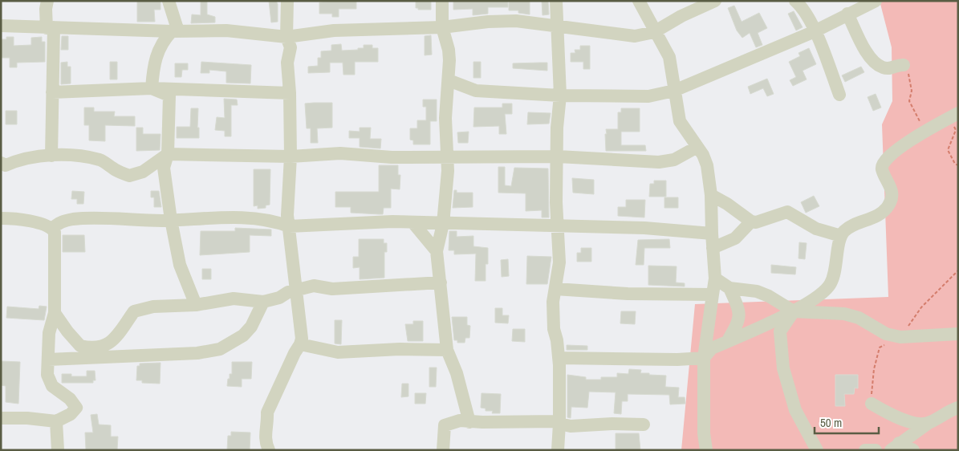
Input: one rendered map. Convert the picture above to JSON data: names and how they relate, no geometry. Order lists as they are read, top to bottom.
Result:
{
  "scale_bar": "50 m"
}
